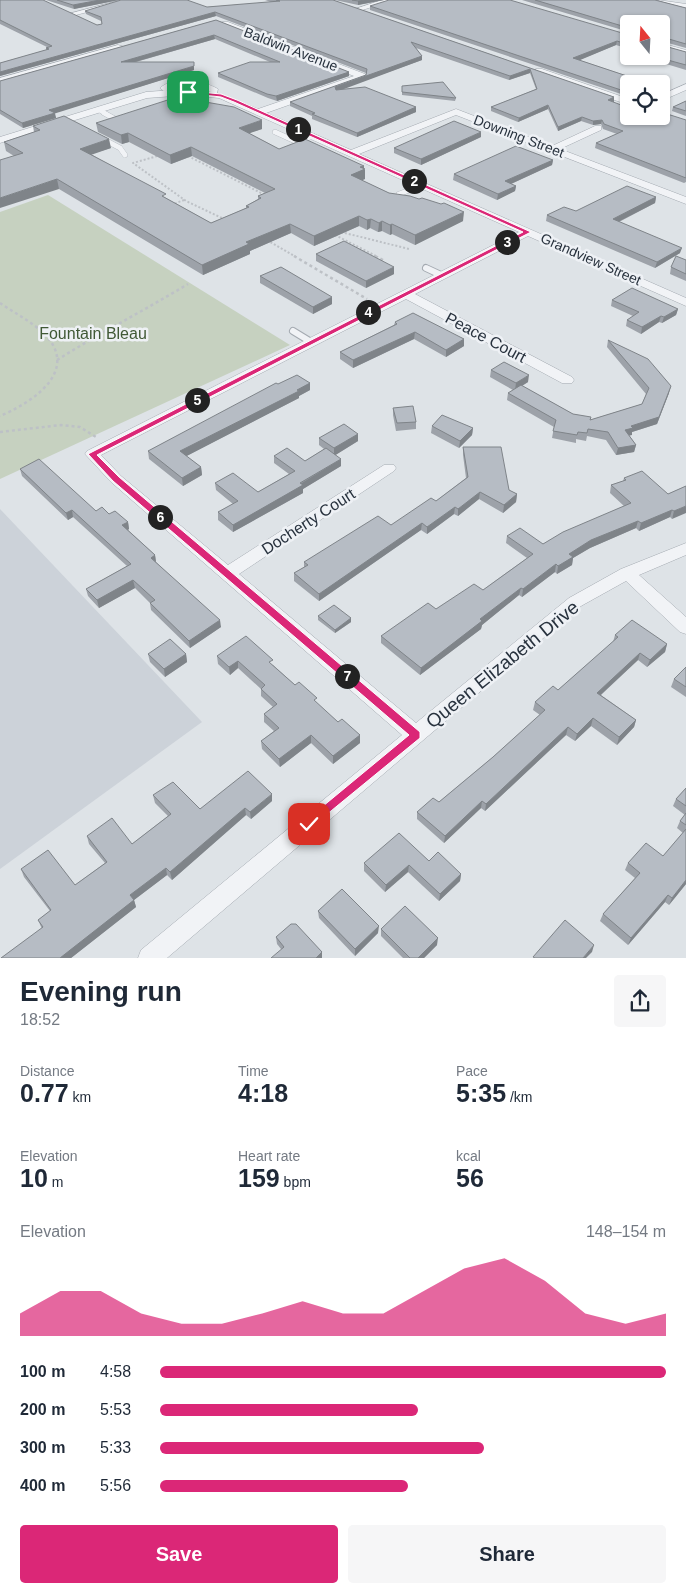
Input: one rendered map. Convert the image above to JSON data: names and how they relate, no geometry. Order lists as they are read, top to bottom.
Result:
{
  "streets": {
    "street": [
      "Baldwin Avenue",
      "Downing Street",
      "Grandview Street",
      "Peace Court",
      "Docherty Court",
      "Queen Elizabeth Drive"
    ]
  },
  "crossings": [
    ["Baldwin Avenue", "Grandview Street"],
    ["Downing Street", "Grandview Street"]
  ],
  "parks": ["Fountain Bleau"],
  "north": "top",
  "page": {
    "pins": [
      "1",
      "2",
      "3",
      "4",
      "5",
      "6",
      "7"
    ],
    "heading": ["Evening run", "18:52"],
    "stats": [
      ["Distance", "0.77 km"],
      ["Time", "4:18"],
      ["Pace", "5:35 /km"],
      ["Elevation", "10 m"],
      ["Heart rate", "159 bpm"],
      ["kcal", "56"]
    ],
    "chart": ["Elevation", "148–154 m"],
    "list": [
      {
        "name": "100 m",
        "note": "4:58"
      },
      {
        "name": "200 m",
        "note": "5:53"
      },
      {
        "name": "300 m",
        "note": "5:33"
      },
      {
        "name": "400 m",
        "note": "5:56"
      }
    ],
    "buttons": ["Save", "Share"]
  }
}
